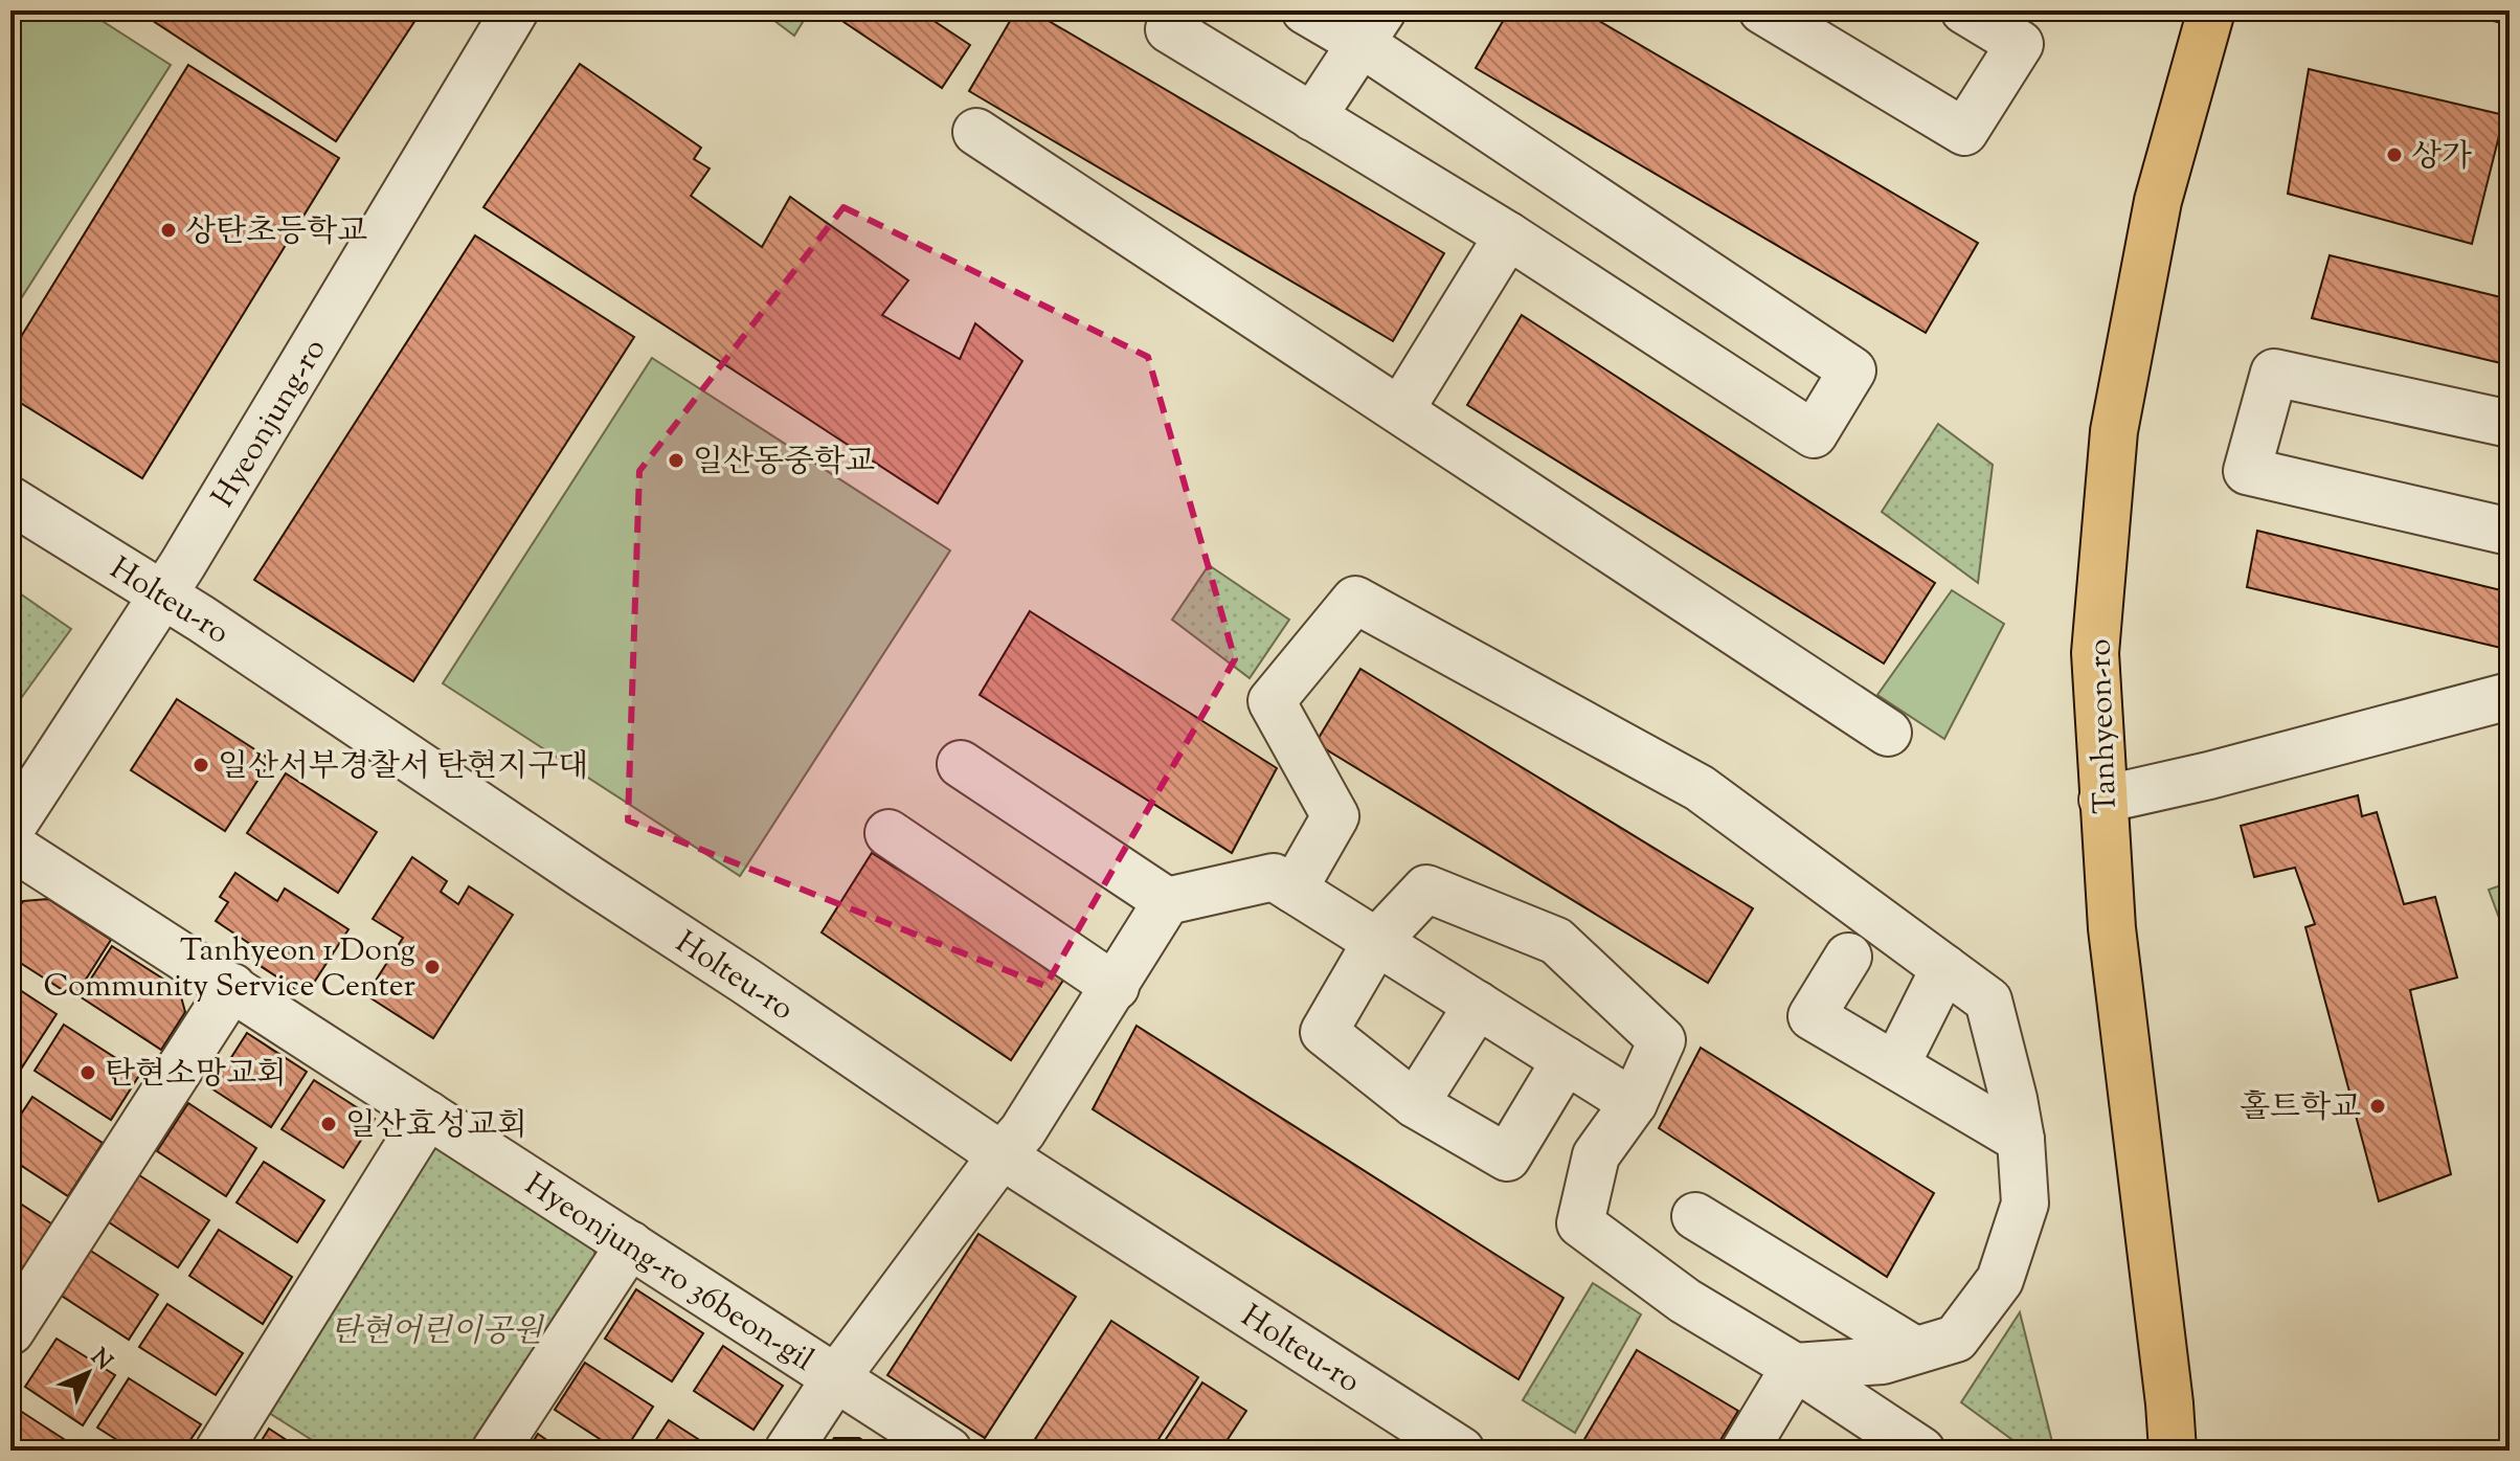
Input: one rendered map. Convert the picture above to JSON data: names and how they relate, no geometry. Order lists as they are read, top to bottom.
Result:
{
  "streets": {
    "main road": ["Tanhyeon-ro"],
    "street": ["Hyeonjung-ro", "Holteu-ro", "Hyeonjung-ro 36beon-gil"]
  },
  "crossings": [
    ["Hyeonjung-ro", "Holteu-ro"]
  ],
  "parks": ["탄현어린이공원"],
  "places": [
    "상가",
    "상탄초등학교",
    "일산동중학교",
    "일산서부경찰서 탄현지구대",
    "Tanhyeon 1 Dong Community Service Center",
    "탄현소망교회",
    "홀트학교",
    "일산효성교회"
  ],
  "north": "top right"
}
